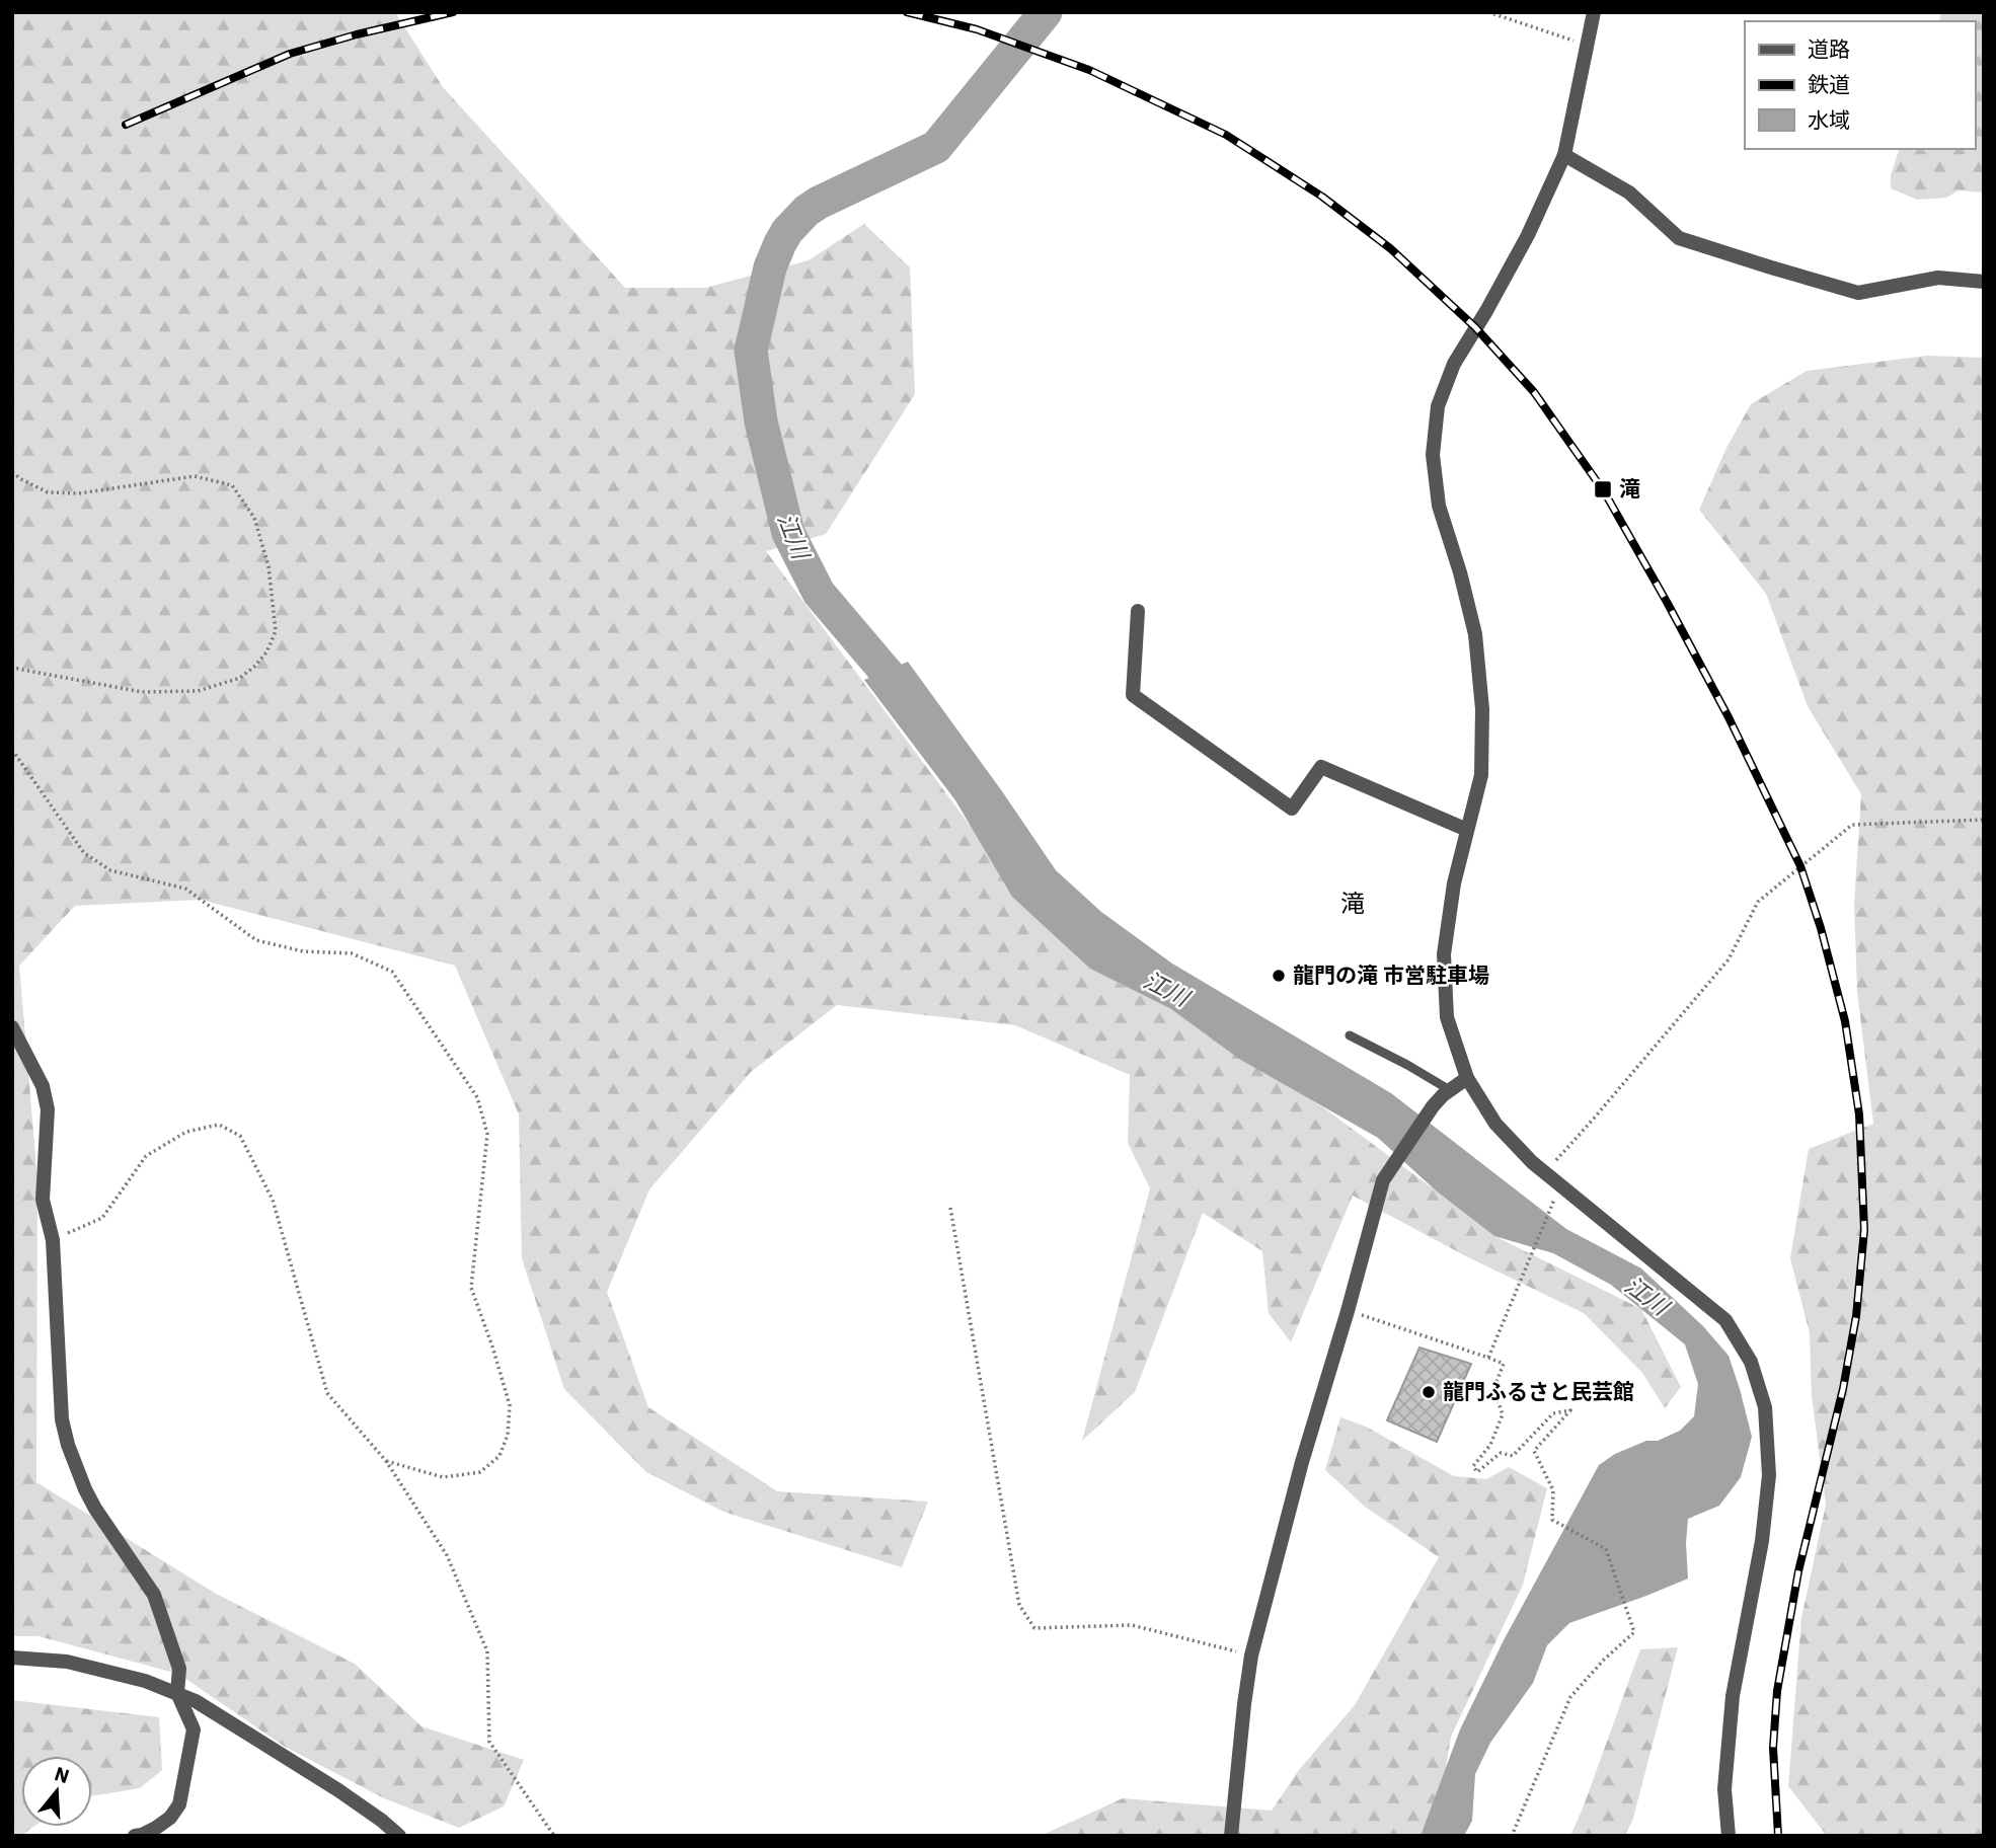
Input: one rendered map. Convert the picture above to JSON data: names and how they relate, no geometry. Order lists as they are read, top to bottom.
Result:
{
  "districts": ["滝"],
  "water": ["江川"],
  "places": {
    "transit": ["滝"],
    "other": ["龍門の滝 市営駐車場", "龍門ふるさと民芸館"]
  },
  "legend": ["道路", "鉄道", "水域"],
  "north": "top"
}
